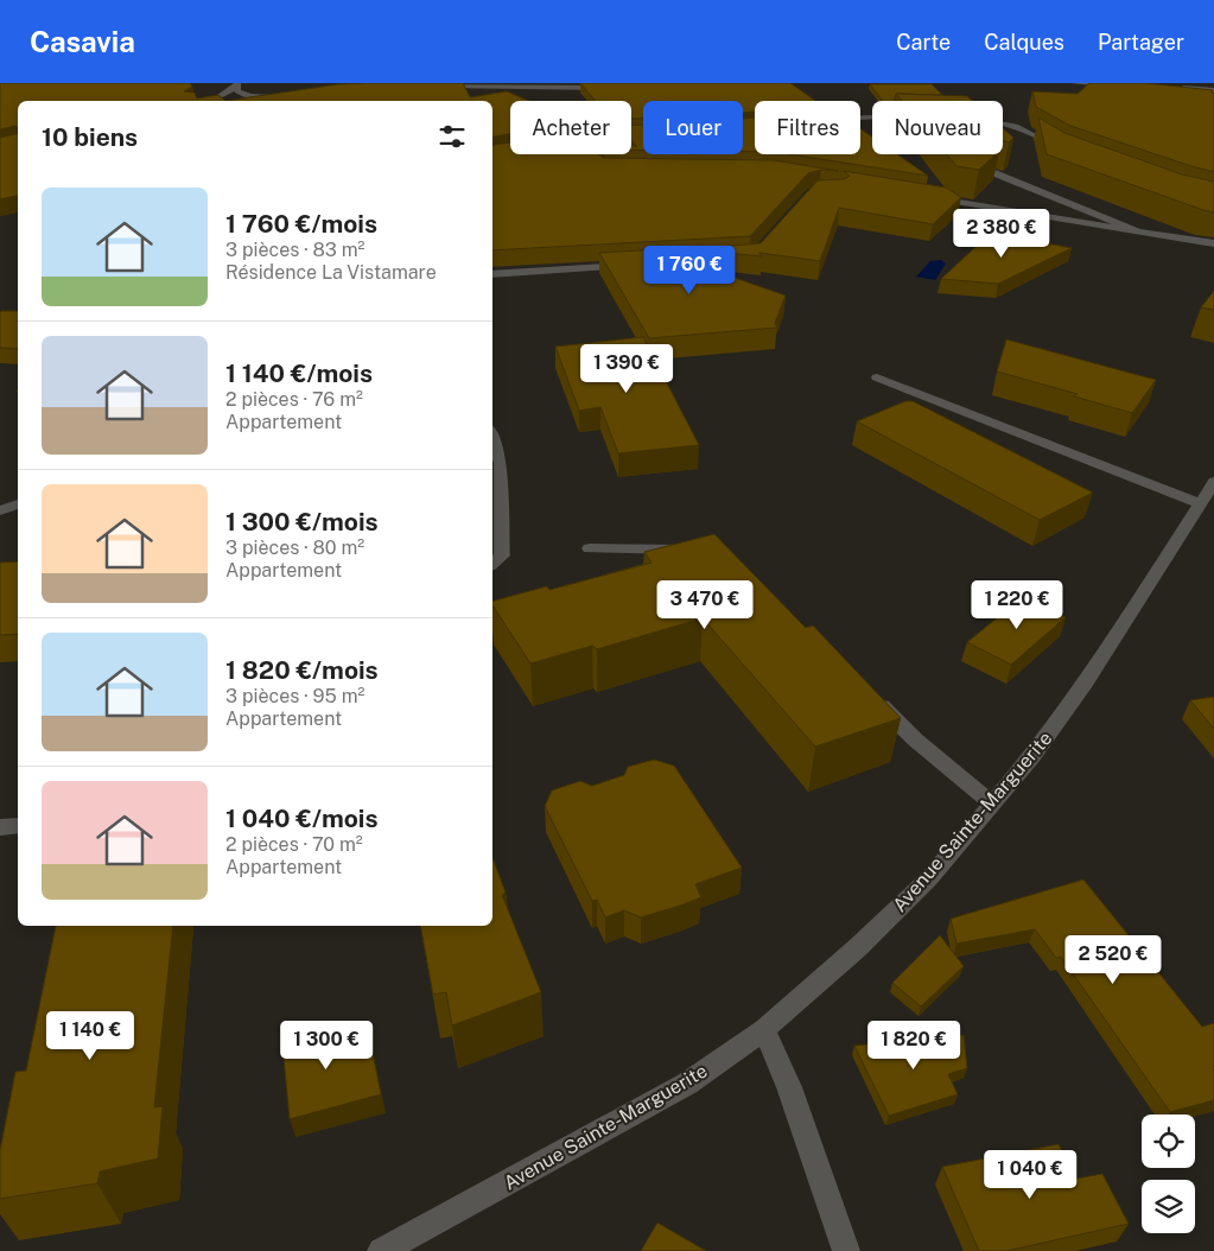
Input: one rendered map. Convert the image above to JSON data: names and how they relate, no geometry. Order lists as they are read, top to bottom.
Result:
{
  "streets": {
    "street": ["Avenue Sainte-Marguerite"]
  },
  "page": {
    "header": "Casavia",
    "nav": ["Carte", "Calques", "Partager"],
    "chip": [
      "Acheter",
      "Louer",
      "Filtres",
      "Nouveau"
    ],
    "heading": "10 biens",
    "list": [
      {
        "name": "1 760 €/mois",
        "note": "3 pièces · 83 m² · Résidence La Vistamare"
      },
      {
        "name": "1 140 €/mois",
        "note": "2 pièces · 76 m² · Appartement"
      },
      {
        "name": "1 300 €/mois",
        "note": "3 pièces · 80 m² · Appartement"
      },
      {
        "name": "1 820 €/mois",
        "note": "3 pièces · 95 m² · Appartement"
      },
      {
        "name": "1 040 €/mois",
        "note": "2 pièces · 70 m² · Appartement"
      }
    ],
    "price": [
      "2 380 €",
      "1 760 €",
      "1 390 €",
      "3 470 €",
      "1 220 €",
      "2 520 €",
      "1 140 €",
      "1 300 €",
      "1 820 €",
      "1 040 €"
    ]
  }
}
